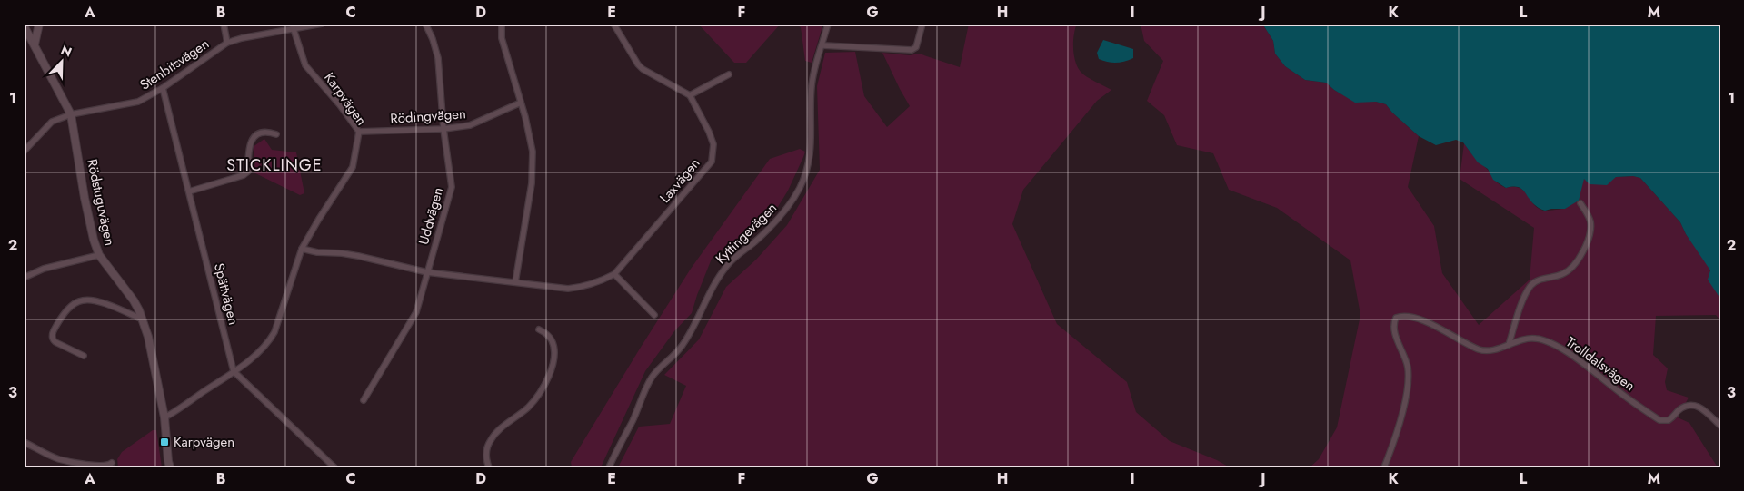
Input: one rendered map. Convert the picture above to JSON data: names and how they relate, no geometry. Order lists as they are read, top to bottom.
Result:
{
  "streets": {
    "street": [
      "Stenbitsvägen",
      "Karpvägen",
      "Rödingvägen",
      "Laxvägen",
      "Rödstuguvägen",
      "Uddvägen",
      "Kyttingevägen",
      "Spättvägen",
      "Trolldalsvägen"
    ]
  },
  "crossings": [
    ["Stenbitsvägen", "Karpvägen"],
    ["Stenbitsvägen", "Rödstuguvägen"],
    ["Stenbitsvägen", "Spättvägen"],
    ["Karpvägen", "Rödingvägen"],
    ["Karpvägen", "Laxvägen"],
    ["Karpvägen", "Rödstuguvägen"],
    ["Karpvägen", "Spättvägen"],
    ["Rödingvägen", "Uddvägen"],
    ["Laxvägen", "Uddvägen"]
  ],
  "districts": ["STICKLINGE"],
  "places": {
    "transit": ["Karpvägen"]
  },
  "north": "top right",
  "grid": {
    "columns": [
      "A",
      "B",
      "C",
      "D",
      "E",
      "F",
      "G",
      "H",
      "I",
      "J",
      "K",
      "L",
      "M"
    ],
    "rows": ["1", "2", "3"]
  }
}
